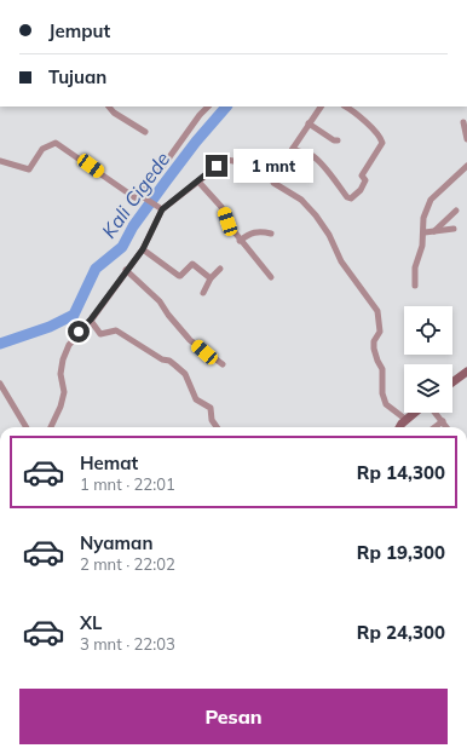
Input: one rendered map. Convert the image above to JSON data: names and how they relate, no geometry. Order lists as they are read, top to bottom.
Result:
{
  "water": ["Kali Cigede"],
  "page": {
    "banner": ["Jemput", "Tujuan"],
    "bubble": "1 mnt",
    "list": [
      {
        "name": "Hemat",
        "note": "1 mnt · 22:01",
        "value": "Rp 14,300"
      },
      {
        "name": "Nyaman",
        "note": "2 mnt · 22:02",
        "value": "Rp 19,300"
      },
      {
        "name": "XL",
        "note": "3 mnt · 22:03",
        "value": "Rp 24,300"
      }
    ],
    "buttons": "Pesan"
  }
}
